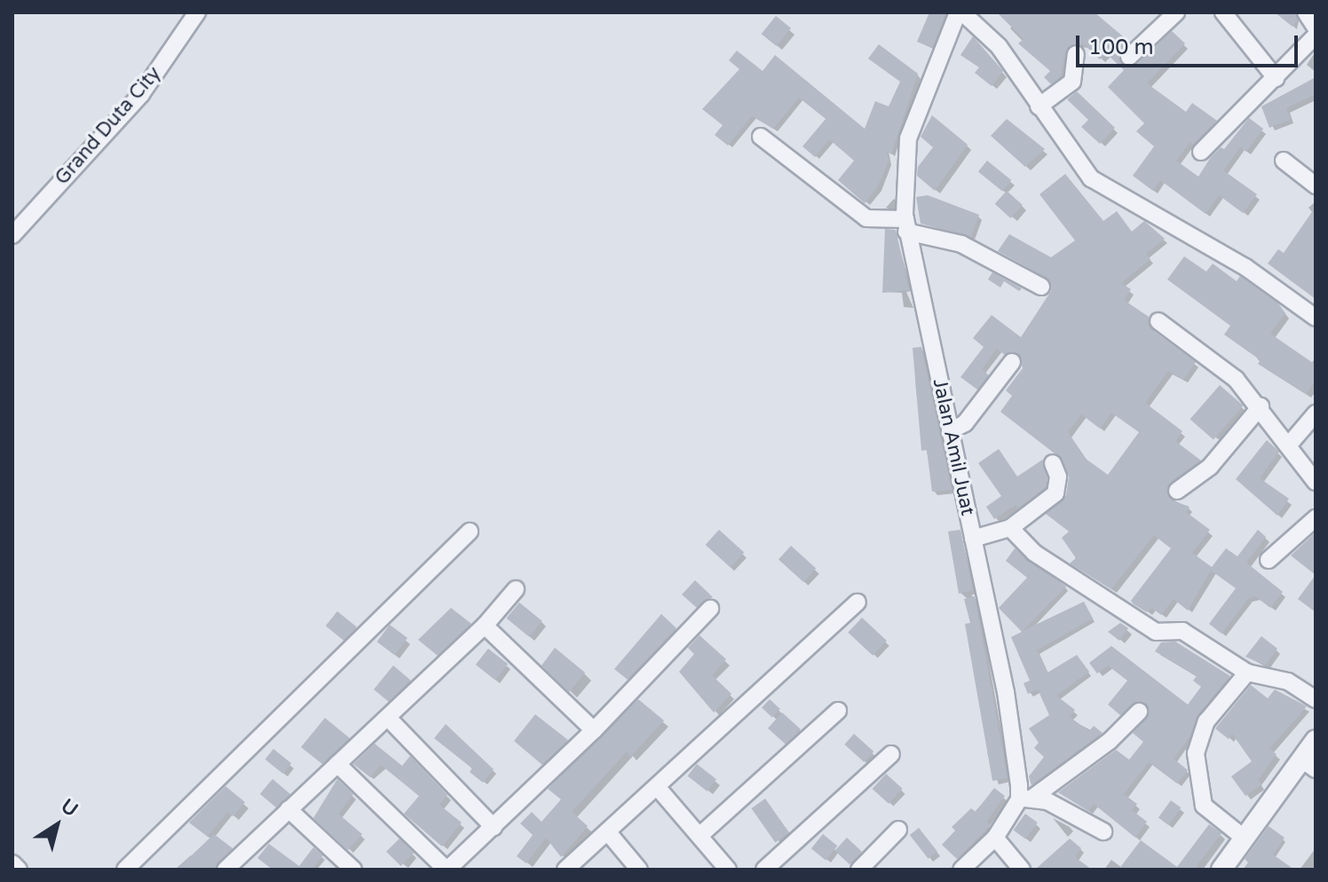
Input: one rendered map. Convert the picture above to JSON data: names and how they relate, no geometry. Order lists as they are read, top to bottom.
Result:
{
  "streets": {
    "street": ["Grand Duta City", "Jalan Amil Juat"]
  },
  "scale_bar": "100 m",
  "north": "top right"
}
